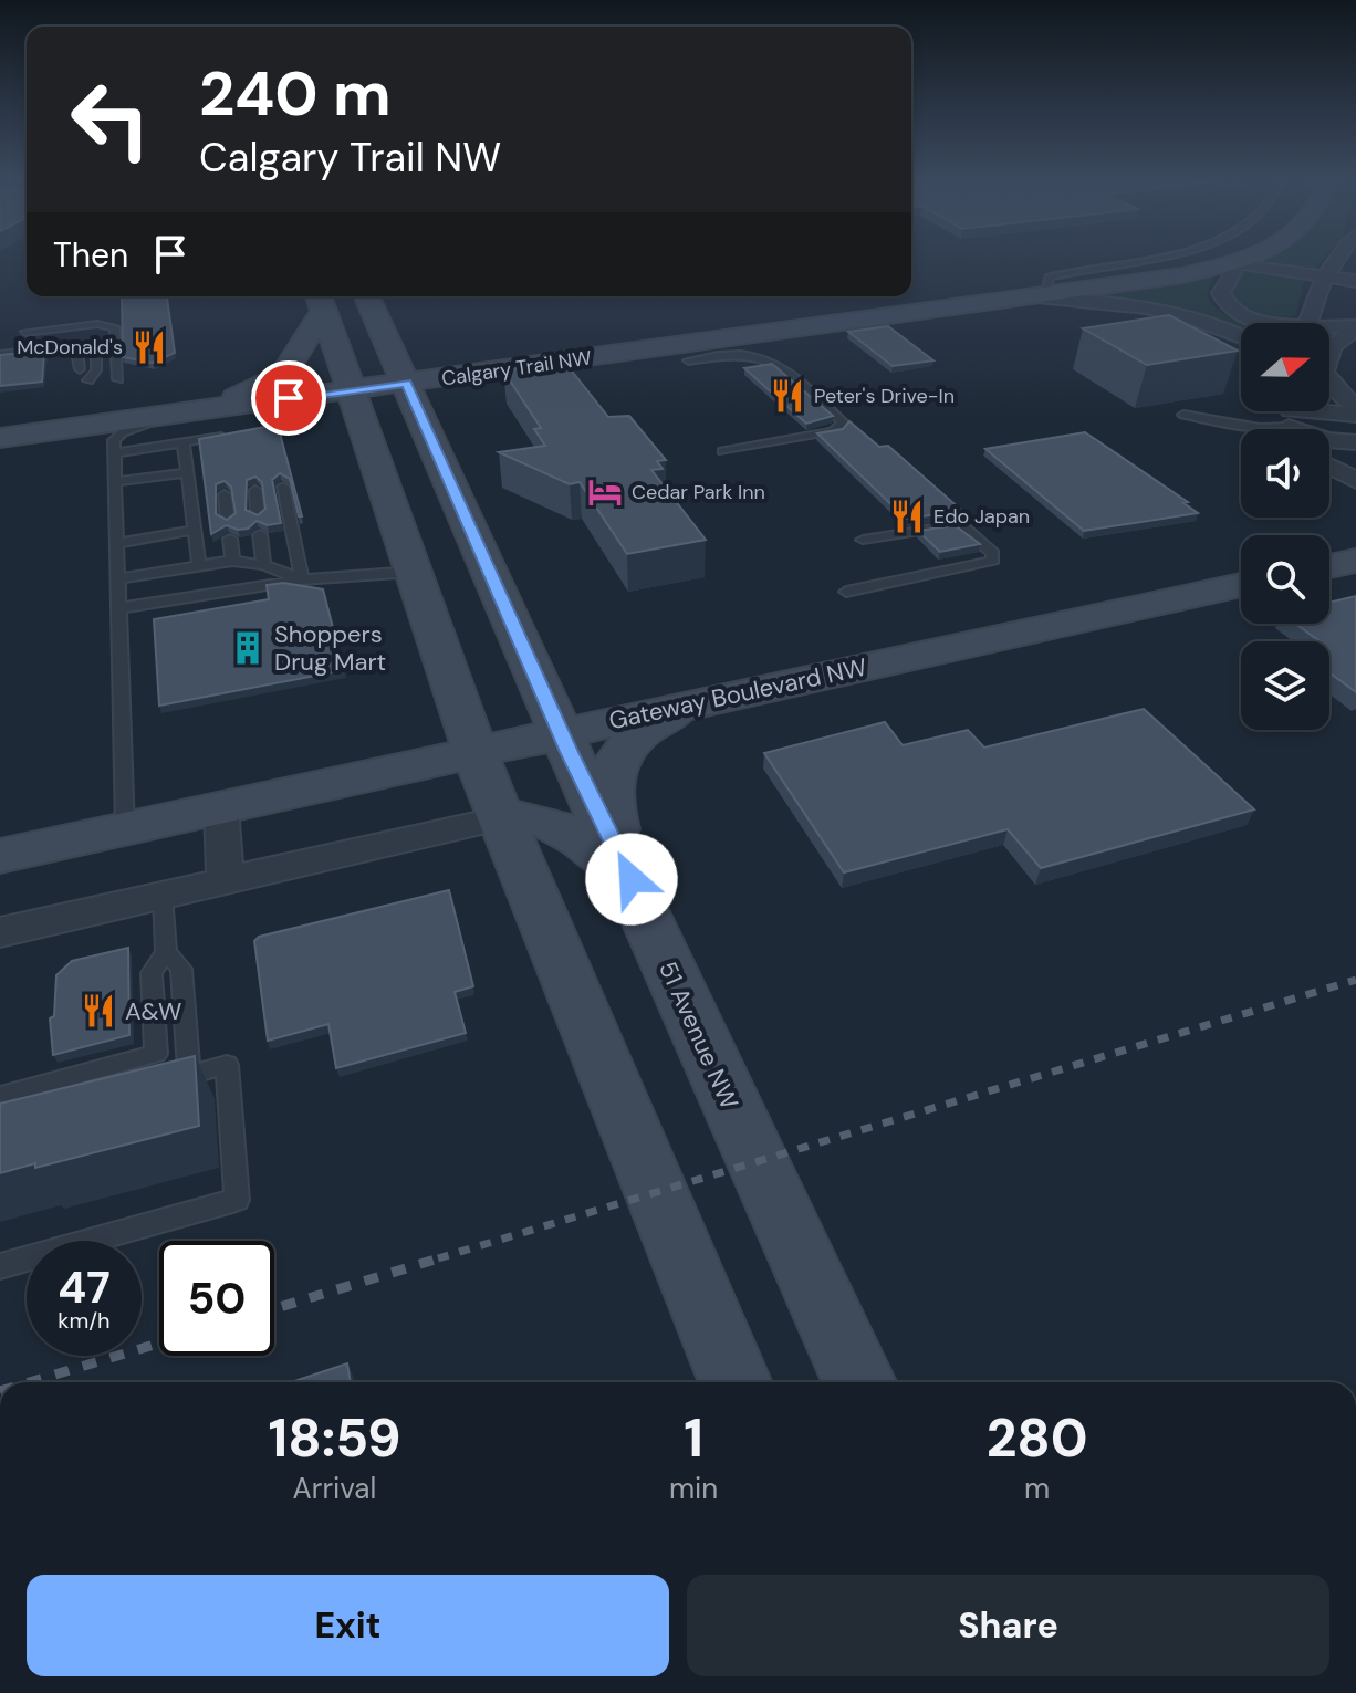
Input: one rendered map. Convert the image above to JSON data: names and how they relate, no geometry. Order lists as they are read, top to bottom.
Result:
{
  "streets": {
    "main road": ["Calgary Trail NW", "Gateway Boulevard NW", "51 Avenue NW"]
  },
  "crossings": [
    ["Calgary Trail NW", "51 Avenue NW"],
    ["Gateway Boulevard NW", "51 Avenue NW"]
  ],
  "places": {
    "restaurant": [
      "McDonald's",
      "Peter's Drive-In",
      "Edo Japan",
      "A&W"
    ],
    "hotel": ["Cedar Park Inn"],
    "building": ["Shoppers Drug Mart"]
  },
  "north": "right",
  "page": {
    "turn": ["240 m", "Calgary Trail NW"],
    "then": "Then",
    "speed": "47 km/h",
    "limit": "50",
    "eta": [
      "18:59",
      "Arrival",
      "1",
      "min",
      "280",
      "m"
    ],
    "buttons": ["Exit", "Share"]
  }
}
